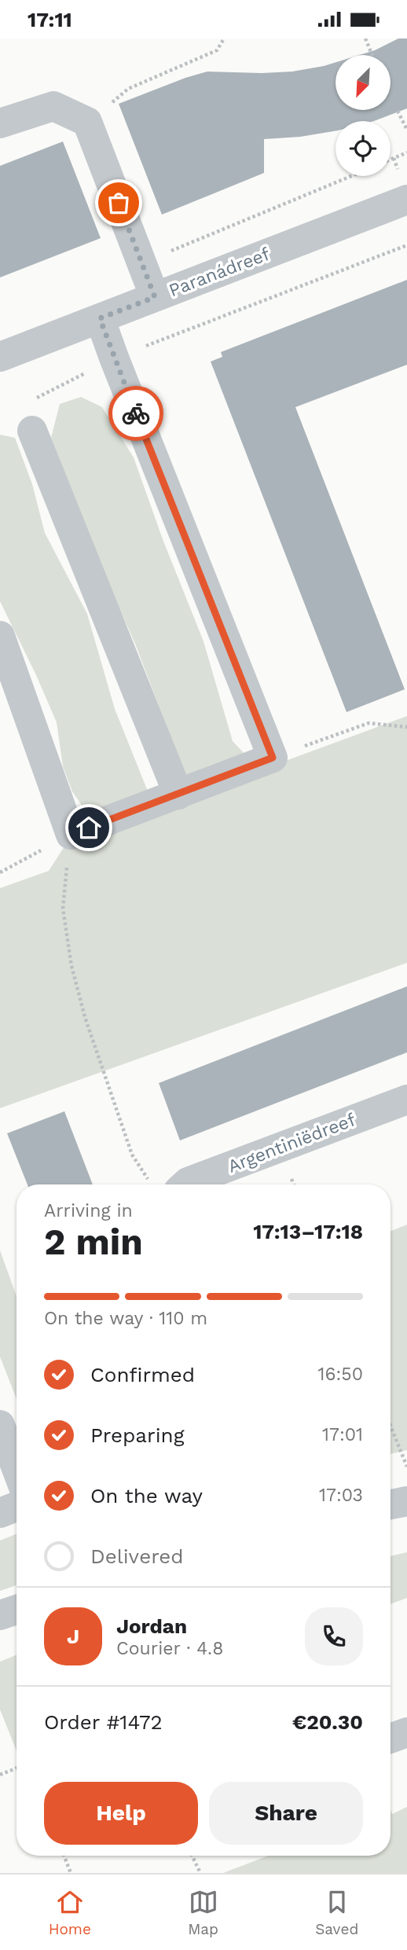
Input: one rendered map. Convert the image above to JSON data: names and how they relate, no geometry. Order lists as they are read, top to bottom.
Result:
{
  "streets": {
    "street": ["Paranádreef", "Argentiniëdreef"]
  },
  "north": "bottom left",
  "page": {
    "status": "17:11",
    "heading": ["2 min", "Arriving in", "17:13–17:18"],
    "panel": [
      "Jordan",
      "Courier · 4.8",
      "Order #1472",
      "€20.30"
    ],
    "bar": "On the way · 110 m",
    "list": [
      ["Confirmed", "16:50"],
      ["Preparing", "17:01"],
      ["On the way", "17:03"],
      "Delivered"
    ],
    "round": "J",
    "buttons": ["Help", "Share"],
    "tabs": ["Home", "Map", "Saved"]
  }
}
